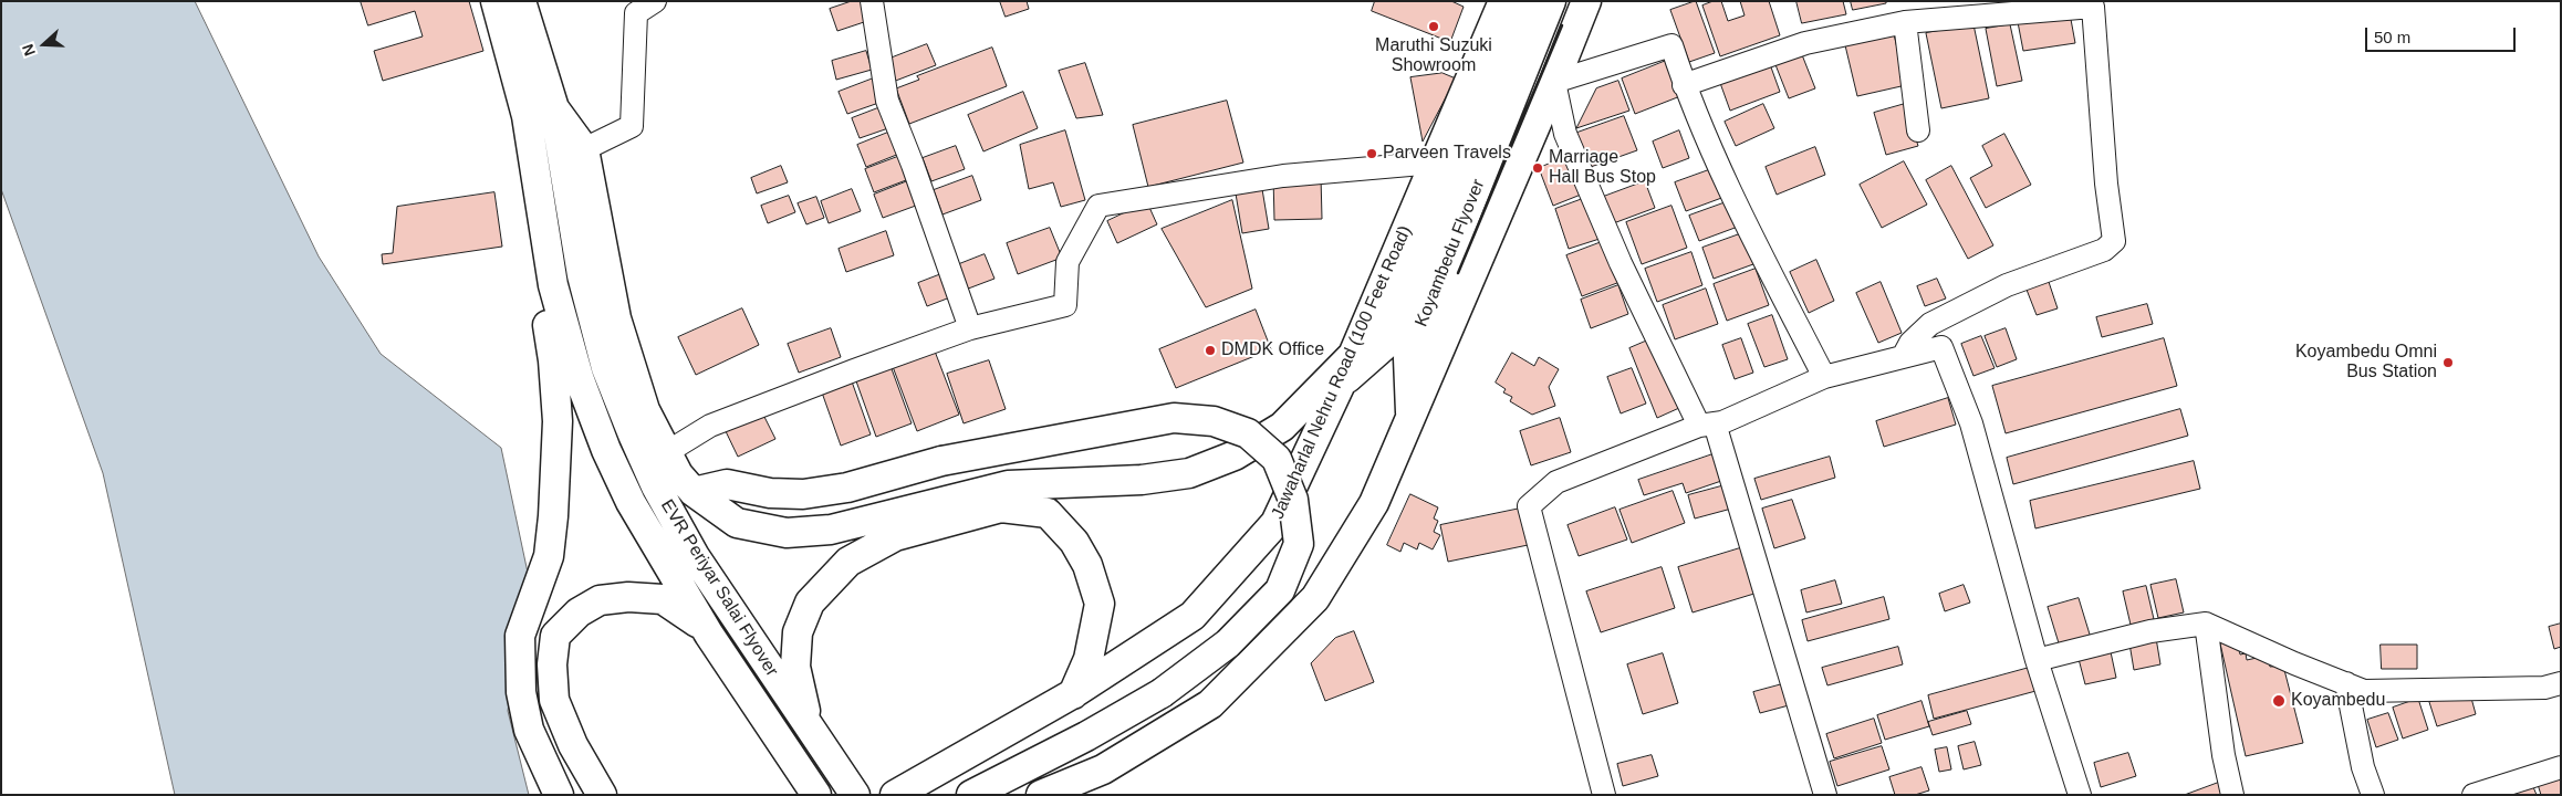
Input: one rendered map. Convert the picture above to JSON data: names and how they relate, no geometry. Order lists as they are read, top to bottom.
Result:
{
  "streets": {
    "main road": ["Koyambedu Flyover", "Jawaharlal Nehru Road (100 Feet Road)", "EVR Periyar Salai Flyover"]
  },
  "crossings": [
    ["Koyambedu Flyover", "Jawaharlal Nehru Road (100 Feet Road)"]
  ],
  "places": [
    "Maruthi Suzuki Showroom",
    "Parveen Travels",
    "Marriage Hall Bus Stop",
    "DMDK Office",
    "Koyambedu Omni Bus Station",
    "Koyambedu"
  ],
  "scale_bar": "50 m",
  "north": "left"
}
